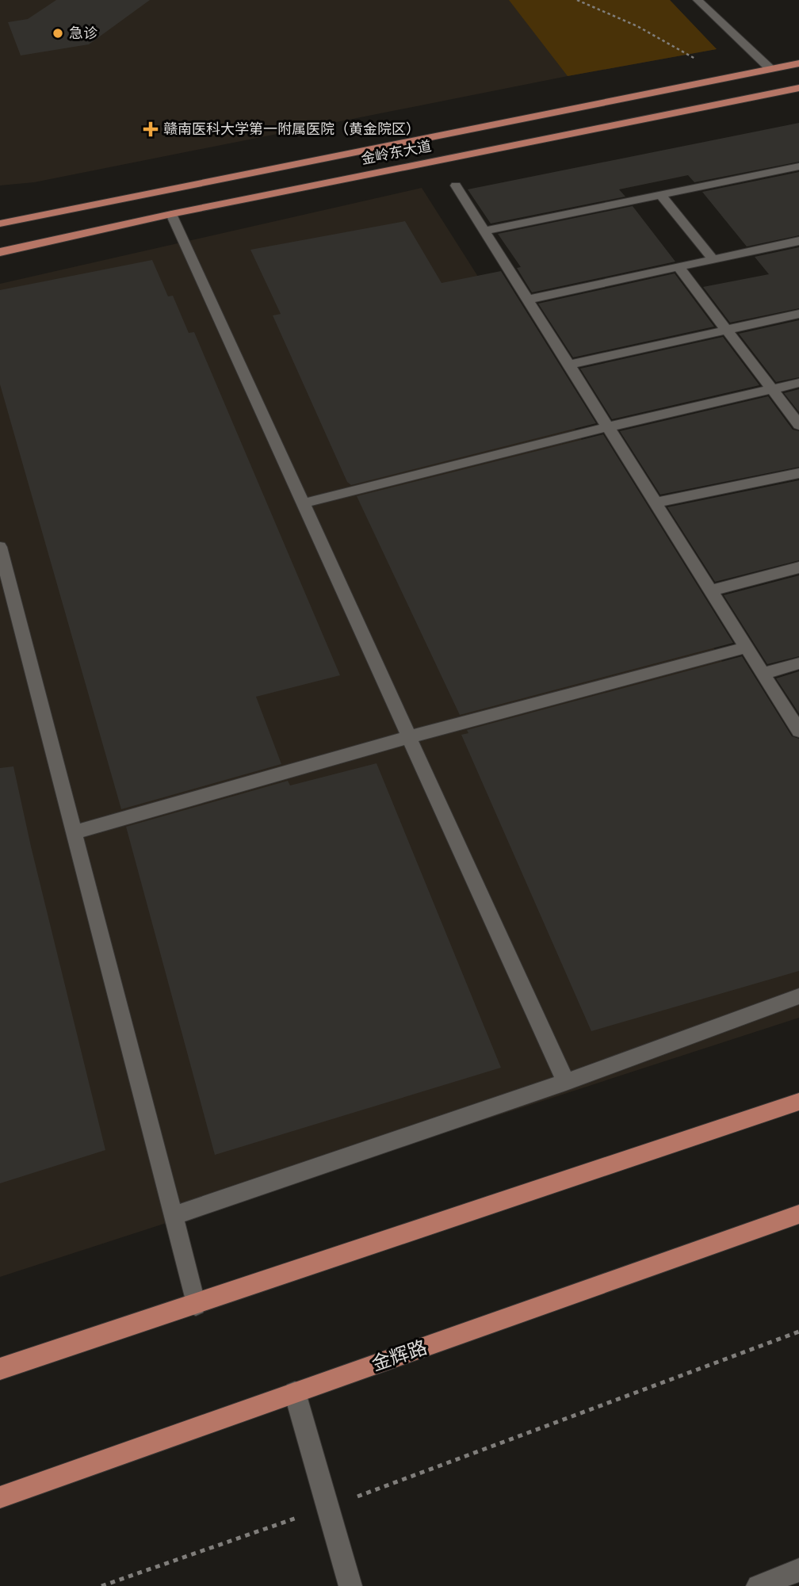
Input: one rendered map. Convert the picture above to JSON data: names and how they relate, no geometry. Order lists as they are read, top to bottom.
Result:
{
  "streets": {
    "main road": ["金岭东大道", "金辉路"]
  },
  "places": {
    "other": ["急诊"],
    "health": ["赣南医科大学第一附属医院（黄金院区）"]
  }
}
